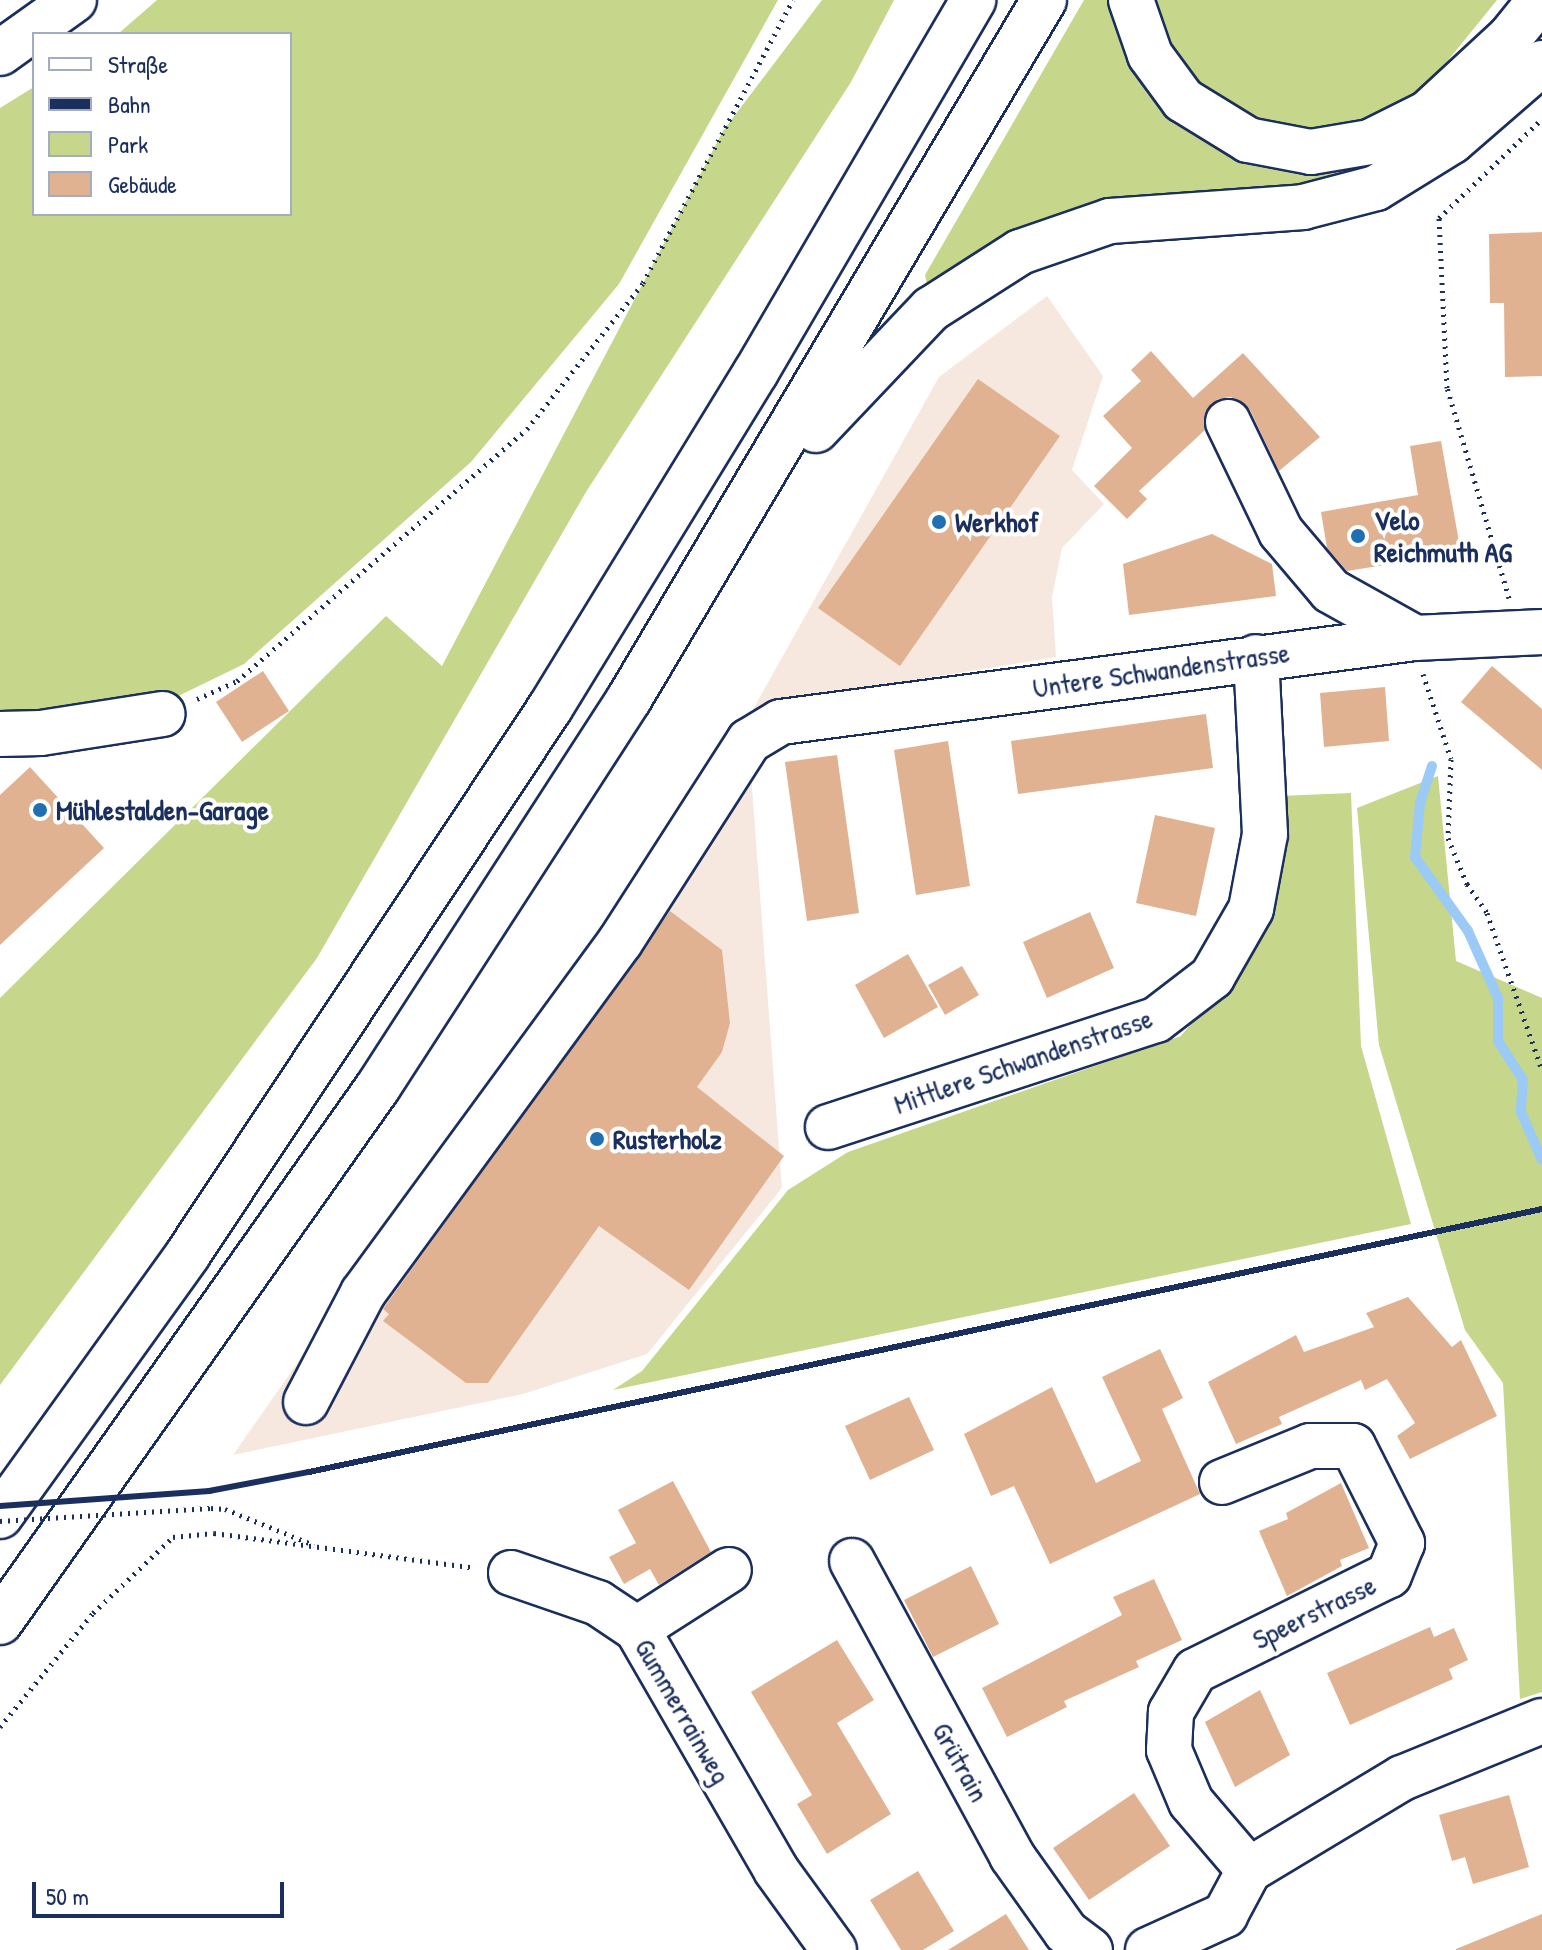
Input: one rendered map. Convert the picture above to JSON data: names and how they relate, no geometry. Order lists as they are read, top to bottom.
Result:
{
  "streets": {
    "main road": [
      "Untere Schwandenstrasse",
      "Mittlere Schwandenstrasse",
      "Speerstrasse",
      "Gummerrainweg",
      "Grütrain"
    ]
  },
  "crossings": [
    ["Untere Schwandenstrasse", "Mittlere Schwandenstrasse"]
  ],
  "places": [
    "Werkhof",
    "Velo Reichmuth AG",
    "Mühlestalden-Garage",
    "Rusterholz"
  ],
  "legend": [
    "Straße",
    "Bahn",
    "Park",
    "Gebäude"
  ],
  "scale_bar": "50 m"
}
